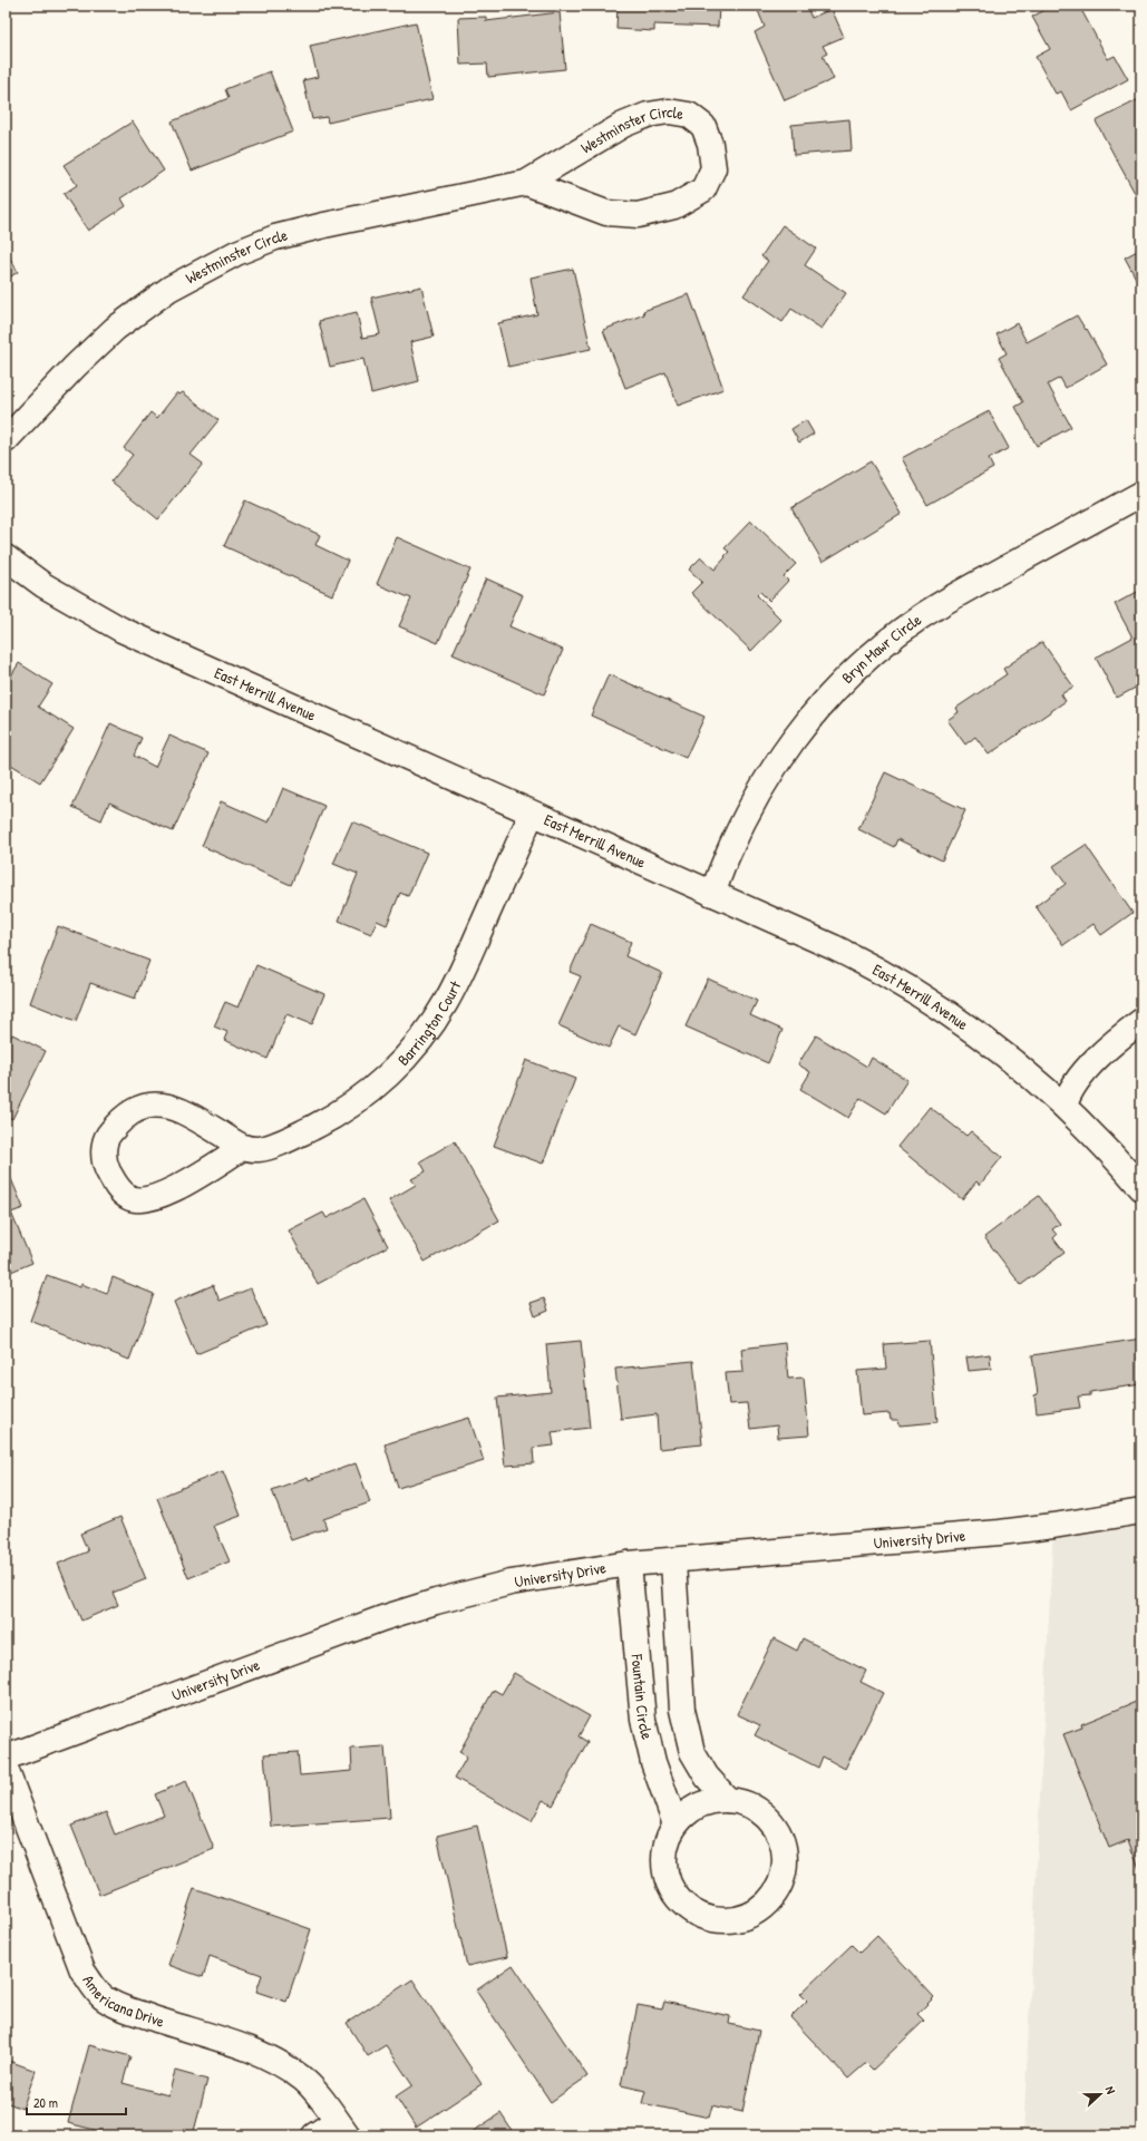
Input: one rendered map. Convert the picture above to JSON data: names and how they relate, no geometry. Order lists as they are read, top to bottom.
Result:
{
  "streets": {
    "street": [
      "Westminster Circle",
      "Bryn Mawr Circle",
      "East Merrill Avenue",
      "Barrington Court",
      "University Drive",
      "Fountain Circle",
      "Americana Drive"
    ]
  },
  "crossings": [
    ["Bryn Mawr Circle", "East Merrill Avenue"],
    ["East Merrill Avenue", "Barrington Court"],
    ["University Drive", "Fountain Circle"]
  ],
  "scale_bar": "20 m",
  "north": "right"
}
